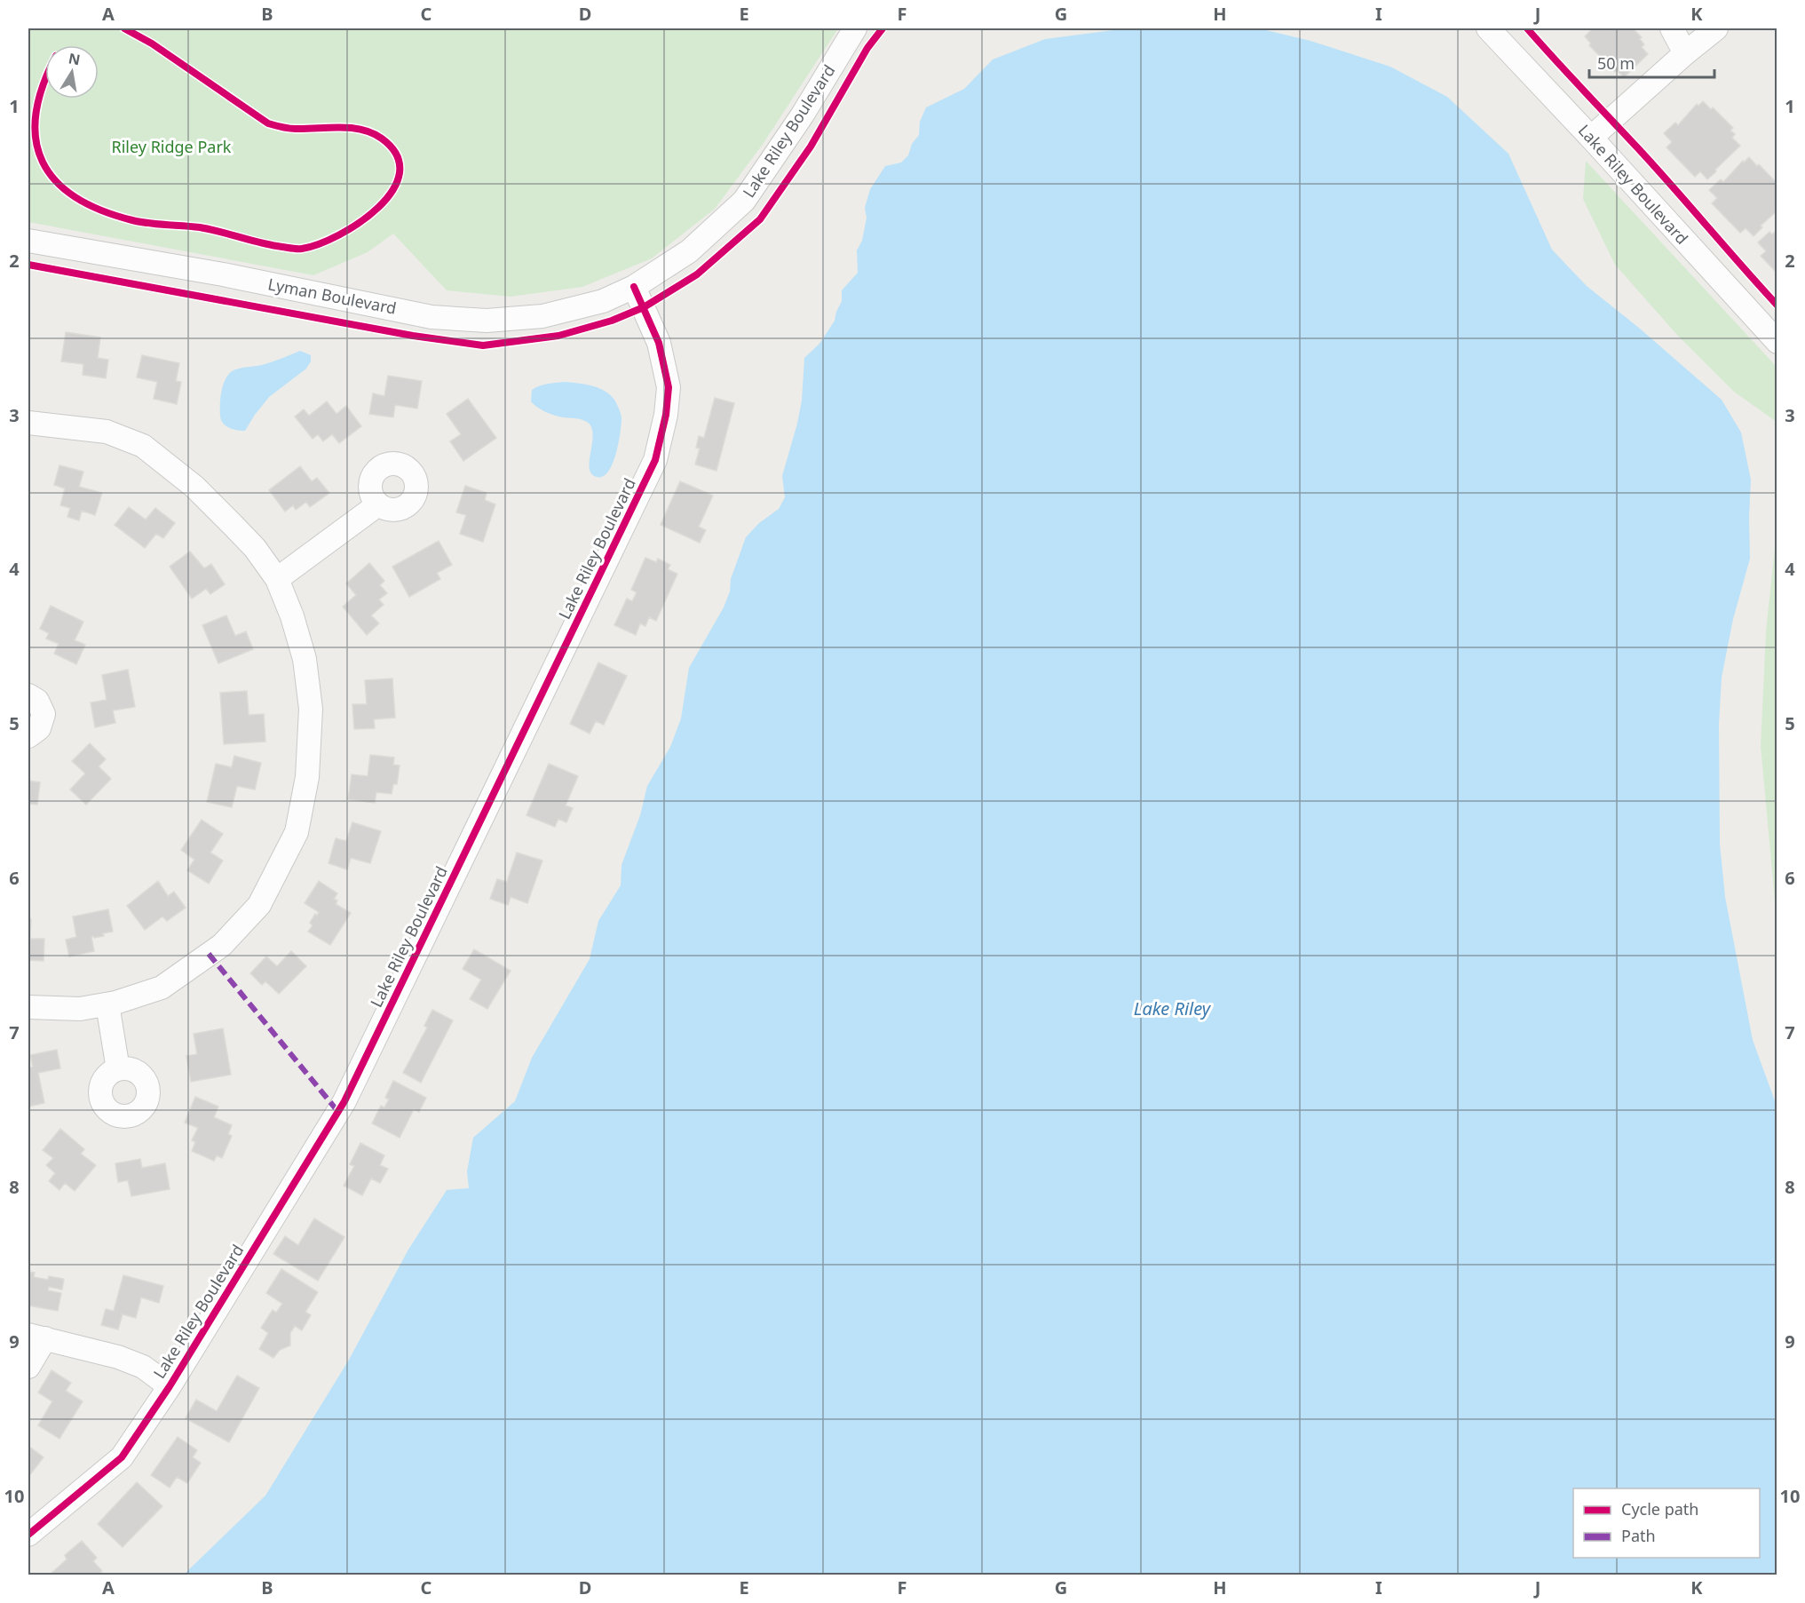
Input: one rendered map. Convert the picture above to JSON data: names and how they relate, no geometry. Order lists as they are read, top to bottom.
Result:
{
  "streets": {
    "street": ["Lake Riley Boulevard", "Lyman Boulevard"]
  },
  "crossings": [
    ["Lake Riley Boulevard", "Lyman Boulevard"]
  ],
  "water": ["Lake Riley"],
  "parks": ["Riley Ridge Park"],
  "legend": ["Cycle path", "Path"],
  "scale_bar": "50 m",
  "north": "top",
  "grid": {
    "columns": [
      "A",
      "B",
      "C",
      "D",
      "E",
      "F",
      "G",
      "H",
      "I",
      "J",
      "K"
    ],
    "rows": [
      "1",
      "2",
      "3",
      "4",
      "5",
      "6",
      "7",
      "8",
      "9",
      "10"
    ]
  }
}
